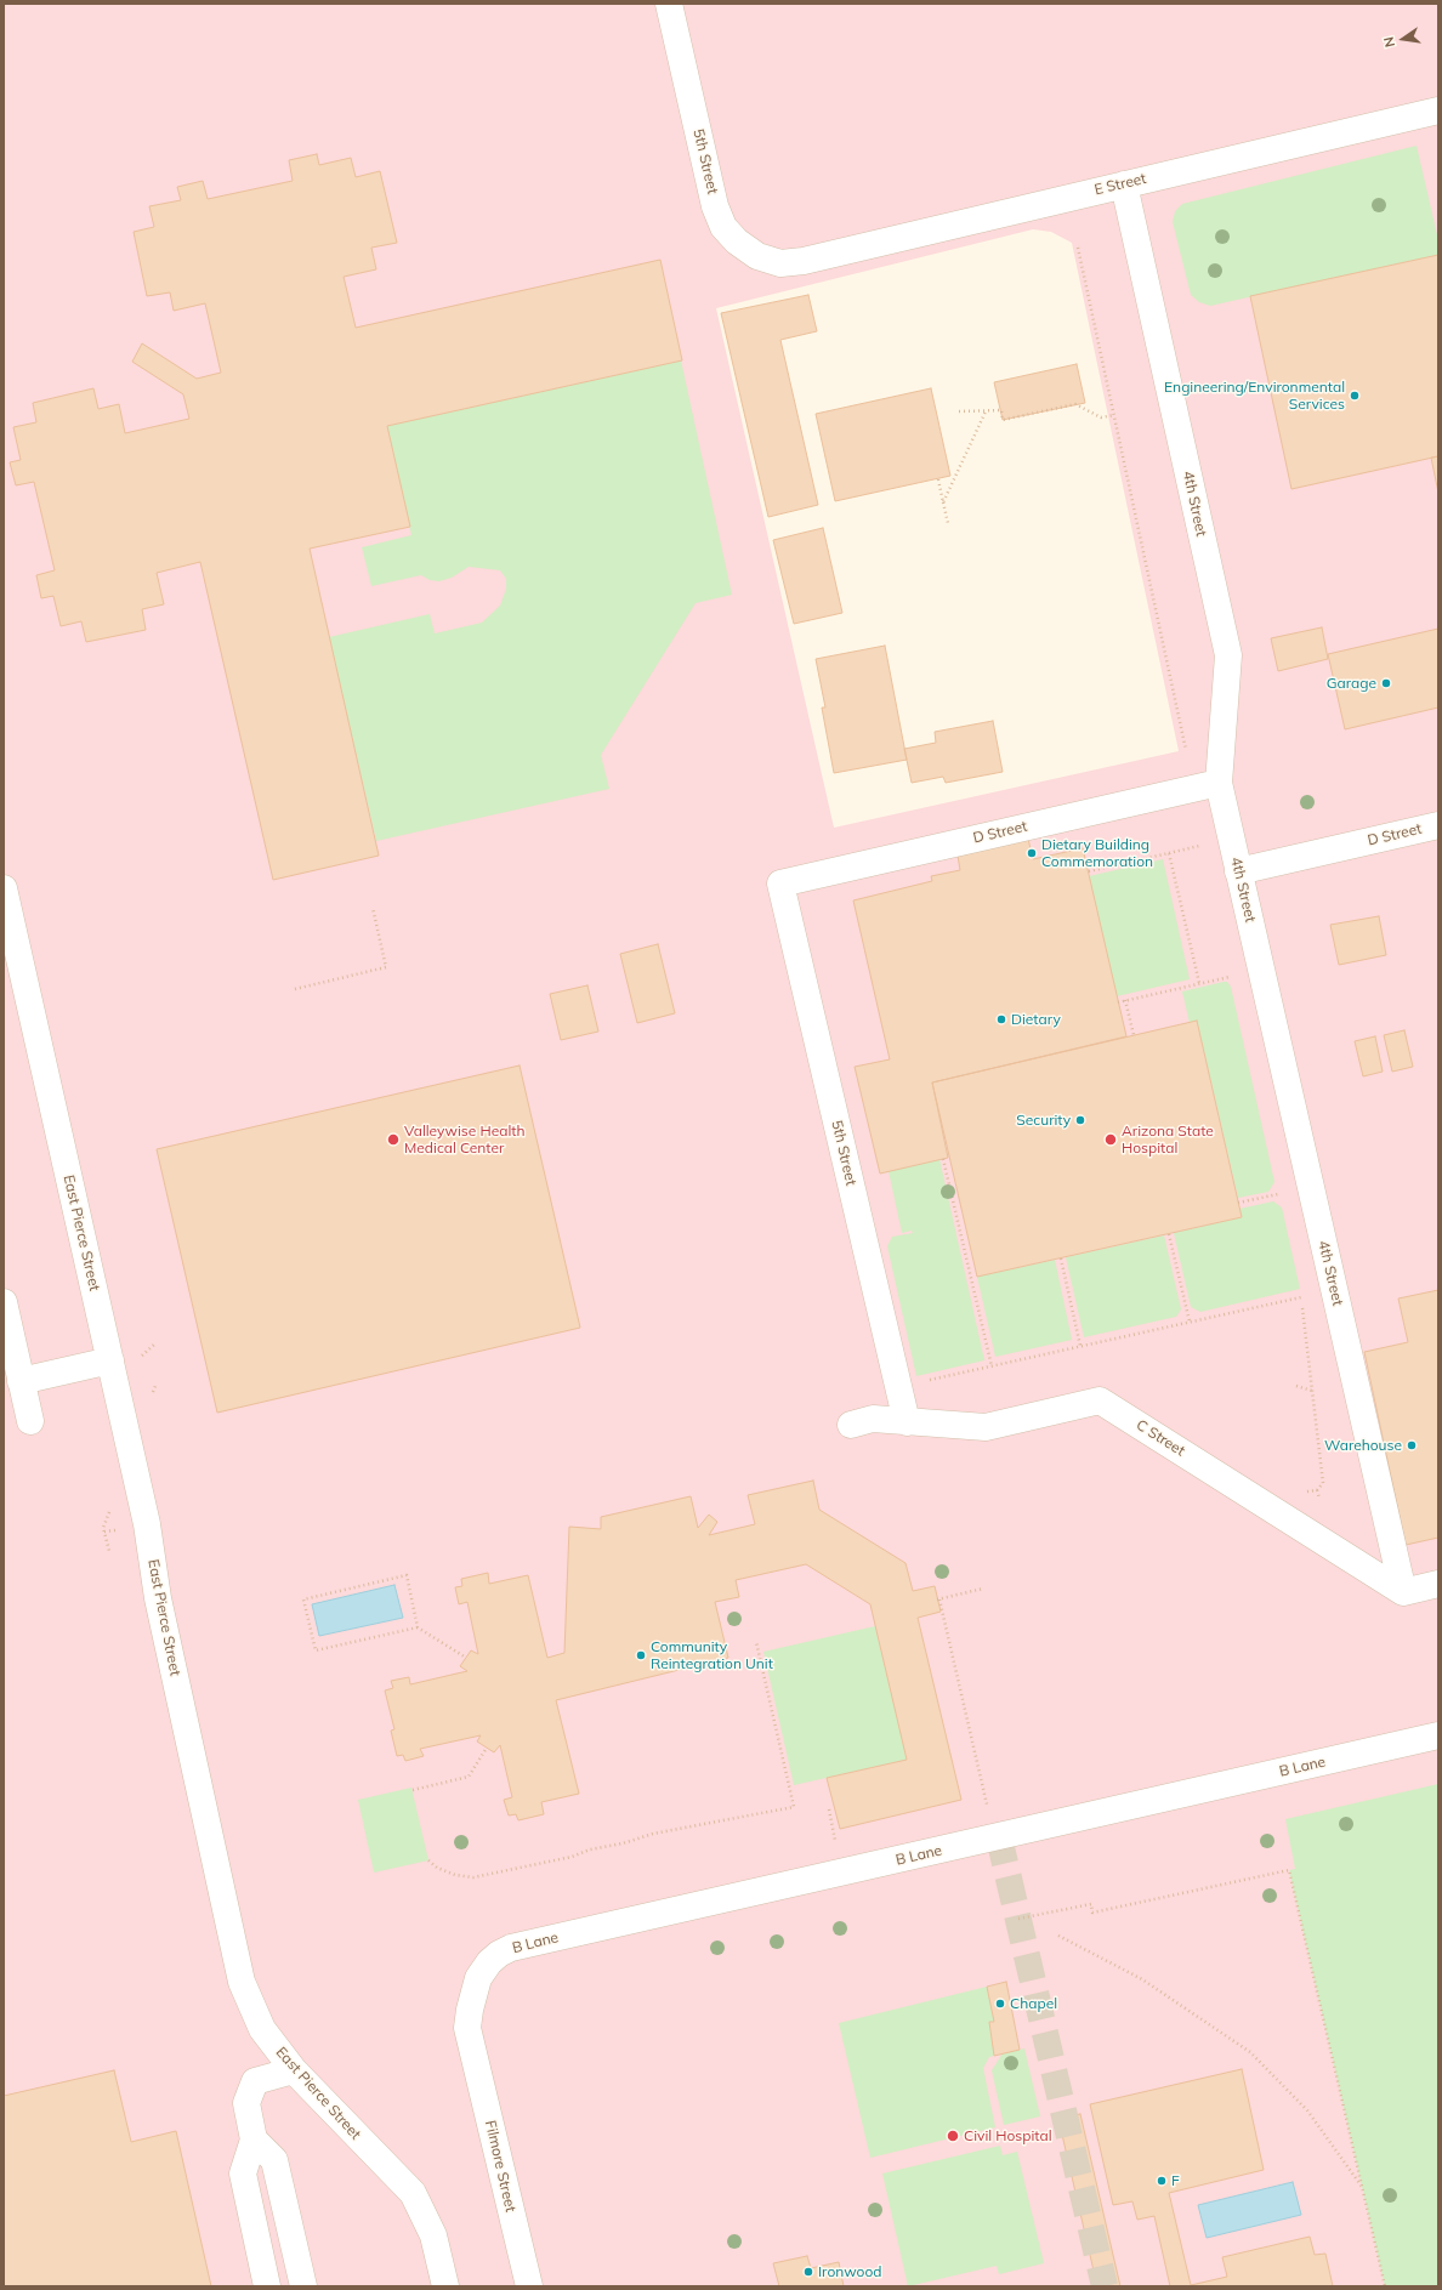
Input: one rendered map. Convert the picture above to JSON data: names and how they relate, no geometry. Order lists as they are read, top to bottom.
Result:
{
  "streets": {
    "street": [
      "5th Street",
      "E Street",
      "4th Street",
      "D Street",
      "East Pierce Street",
      "C Street",
      "B Lane",
      "Filmore Street"
    ]
  },
  "crossings": [
    ["5th Street", "E Street"],
    ["5th Street", "D Street"],
    ["5th Street", "C Street"],
    ["E Street", "4th Street"],
    ["4th Street", "D Street"],
    ["4th Street", "C Street"],
    ["B Lane", "Filmore Street"]
  ],
  "places": [
    "Engineering/Environmental Services",
    "Garage",
    "Dietary Building Commemoration",
    "Dietary",
    "Security",
    "Valleywise Health Medical Center",
    "Arizona State Hospital",
    "Warehouse",
    "Community Reintegration Unit",
    "Chapel",
    "Civil Hospital",
    "F",
    "Ironwood"
  ],
  "north": "left"
}
